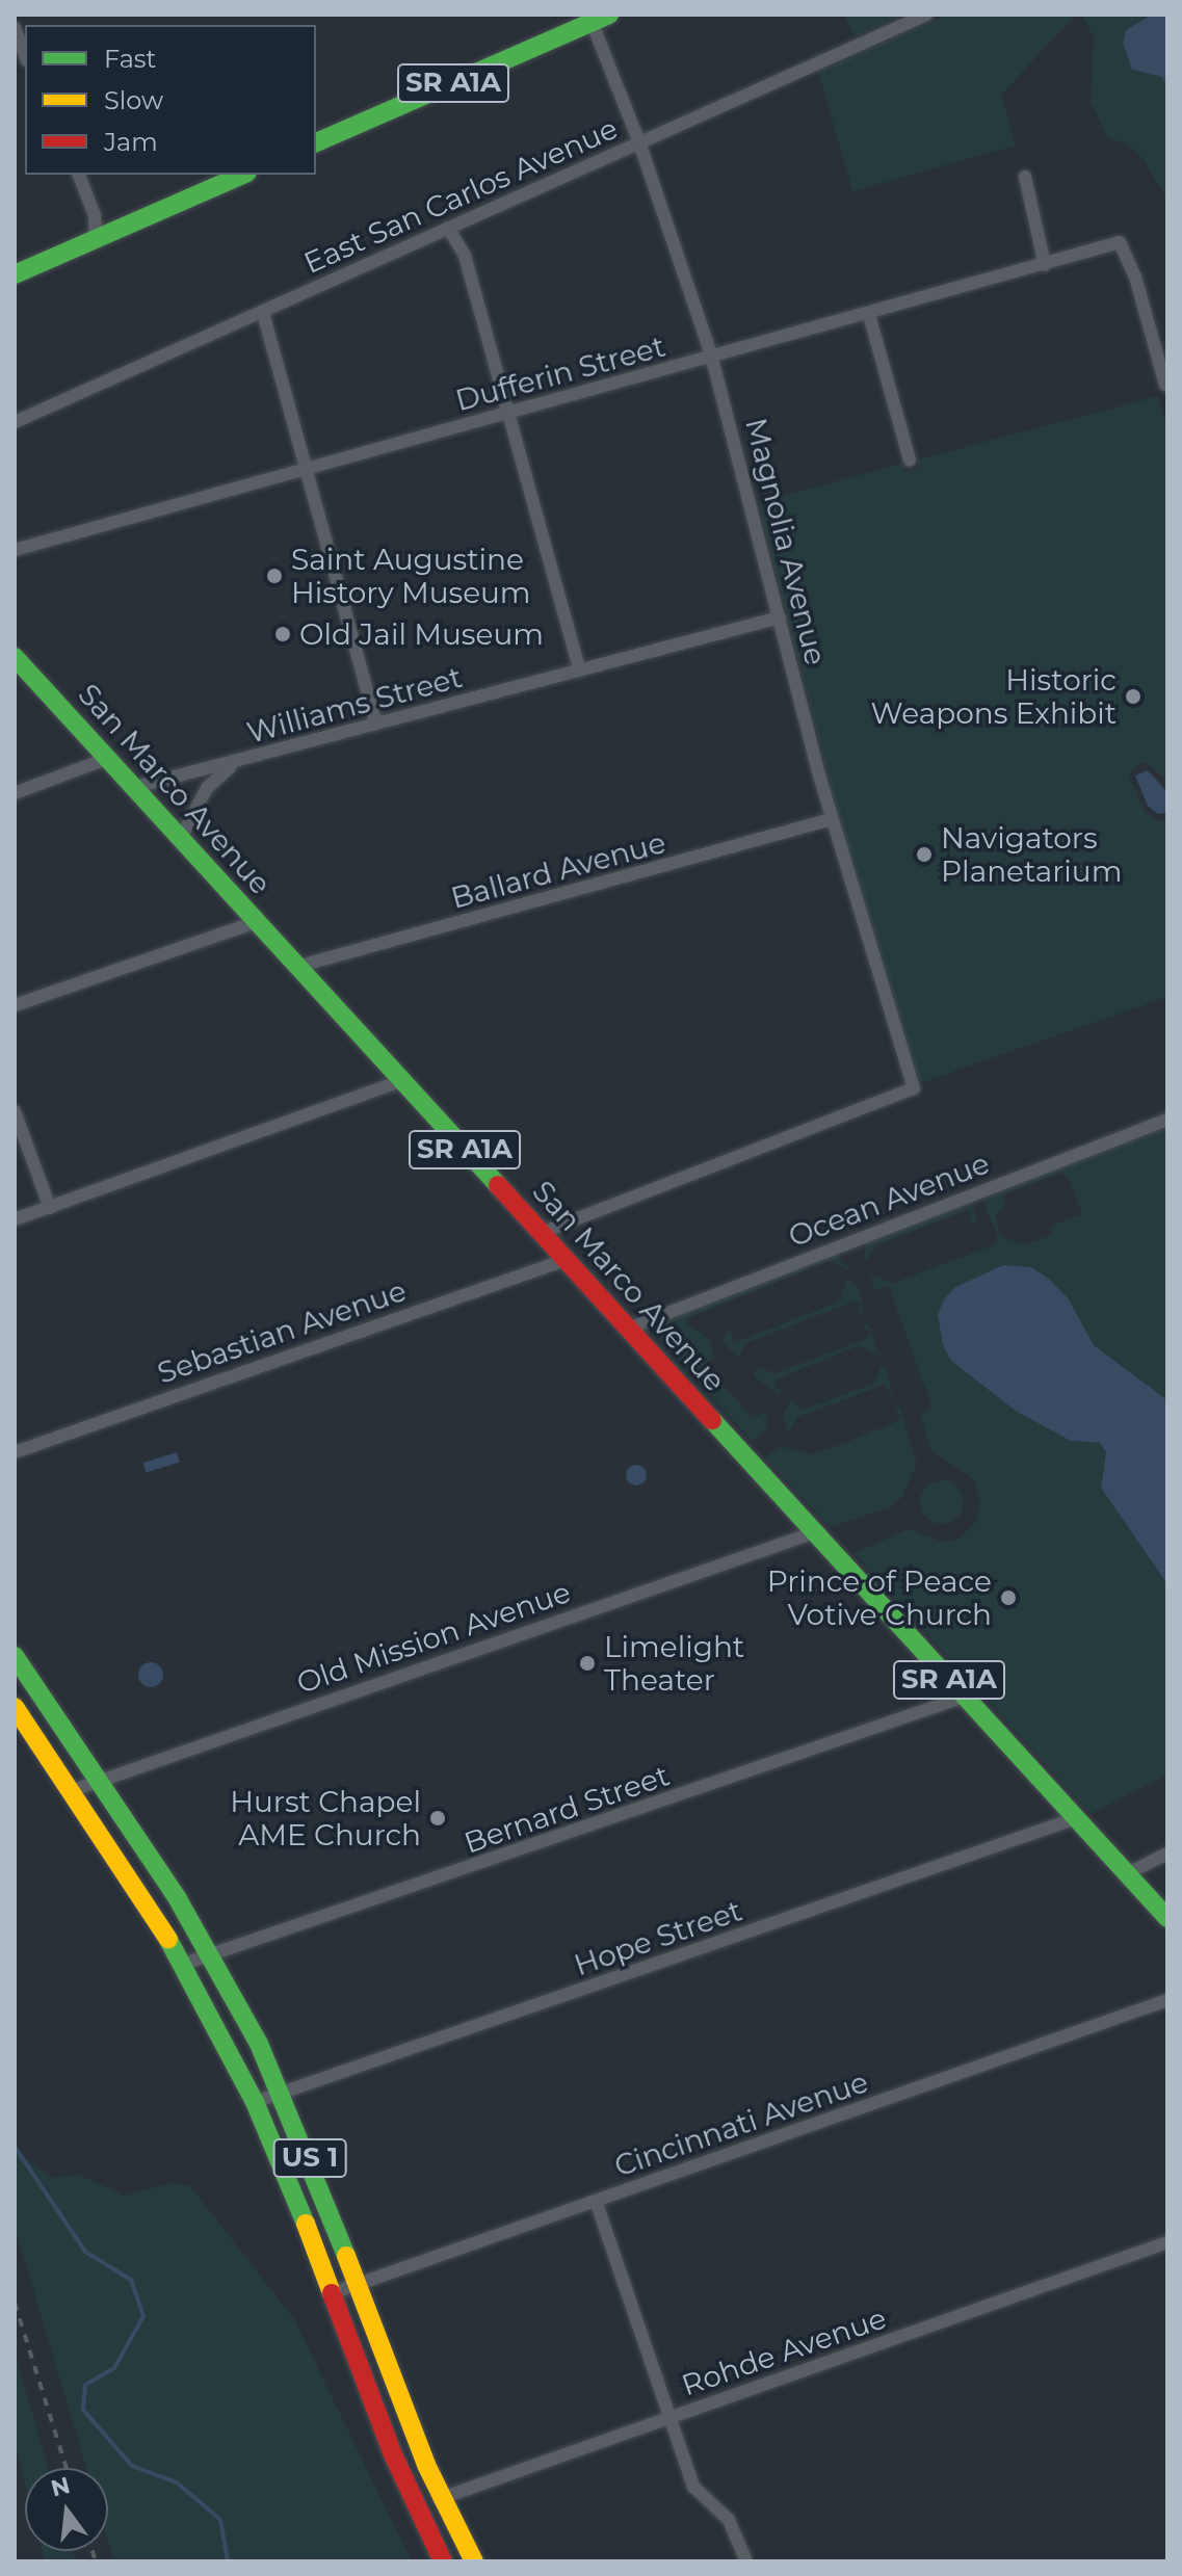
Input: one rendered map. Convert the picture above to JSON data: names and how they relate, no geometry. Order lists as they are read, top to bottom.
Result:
{
  "streets": {
    "main road": ["SR A1A", "San Marco Avenue", "US 1"],
    "street": [
      "East San Carlos Avenue",
      "Dufferin Street",
      "Magnolia Avenue",
      "Williams Street",
      "Ballard Avenue",
      "Ocean Avenue",
      "Sebastian Avenue",
      "Old Mission Avenue",
      "Bernard Street",
      "Hope Street",
      "Cincinnati Avenue",
      "Rohde Avenue"
    ]
  },
  "crossings": [
    ["SR A1A", "Magnolia Avenue"],
    ["East San Carlos Avenue", "Magnolia Avenue"],
    ["Dufferin Street", "Magnolia Avenue"],
    ["Magnolia Avenue", "Williams Street"],
    ["Magnolia Avenue", "San Marco Avenue"],
    ["Magnolia Avenue", "Ballard Avenue"],
    ["Williams Street", "San Marco Avenue"],
    ["San Marco Avenue", "Ballard Avenue"],
    ["San Marco Avenue", "Ocean Avenue"],
    ["San Marco Avenue", "Sebastian Avenue"],
    ["San Marco Avenue", "Old Mission Avenue"],
    ["San Marco Avenue", "Bernard Street"],
    ["San Marco Avenue", "Hope Street"],
    ["Old Mission Avenue", "US 1"],
    ["Bernard Street", "US 1"],
    ["Hope Street", "US 1"],
    ["Cincinnati Avenue", "US 1"],
    ["US 1", "Rohde Avenue"]
  ],
  "places": [
    "Saint Augustine History Museum",
    "Old Jail Museum",
    "Historic Weapons Exhibit",
    "Navigators Planetarium",
    "Prince of Peace Votive Church",
    "Limelight Theater",
    "Hurst Chapel AME Church"
  ],
  "legend": ["Fast", "Slow", "Jam"],
  "north": "top"
}
